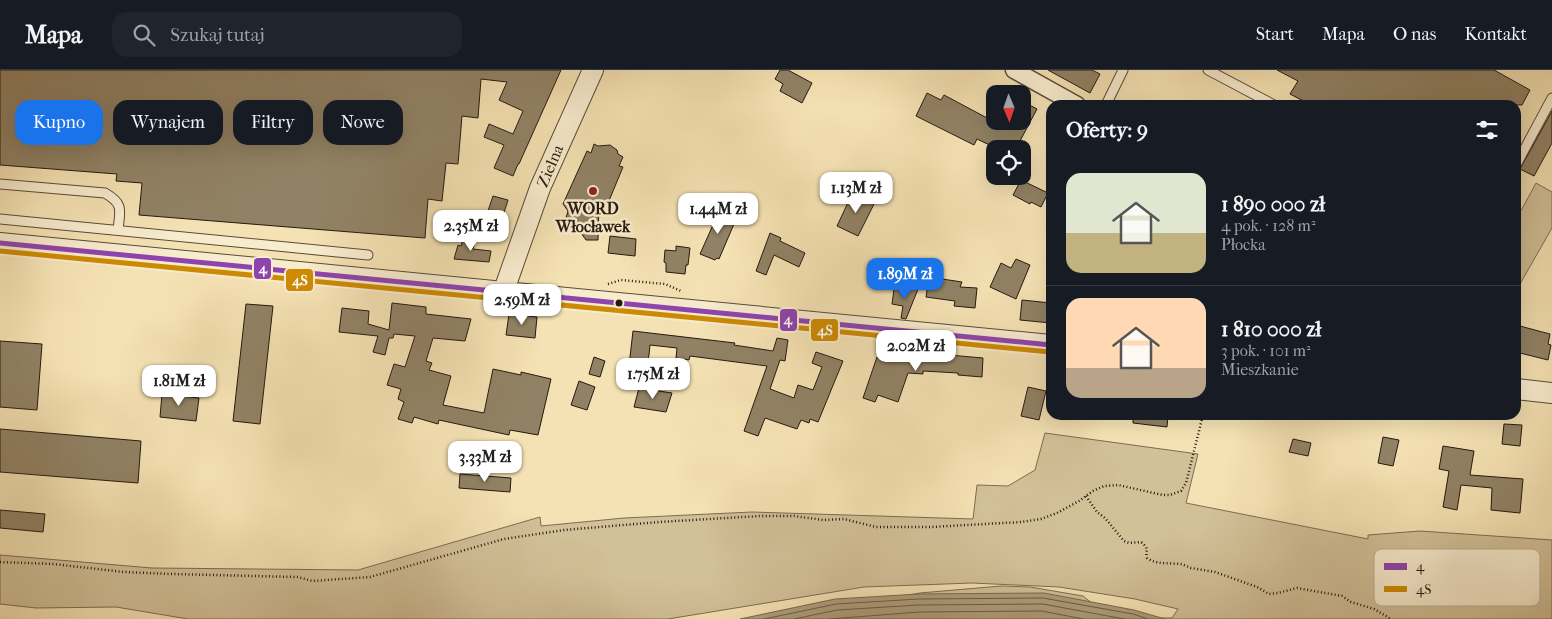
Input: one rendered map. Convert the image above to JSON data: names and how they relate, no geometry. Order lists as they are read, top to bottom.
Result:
{
  "streets": {
    "street": ["Zielna"]
  },
  "places": ["WORD Włocławek"],
  "lines": ["transit line 4", "transit line 4S"],
  "legend": ["4", "4S"],
  "north": "bottom",
  "page": {
    "header": "Mapa",
    "search": "Szukaj tutaj",
    "nav": [
      "Start",
      "Mapa",
      "O nas",
      "Kontakt"
    ],
    "chip": [
      "Kupno",
      "Wynajem",
      "Filtry",
      "Nowe"
    ],
    "heading": "Oferty: 9",
    "list": [
      {
        "name": "1 890 000 zł",
        "note": "4 pok. · 128 m² · Płocka"
      },
      {
        "name": "1 810 000 zł",
        "note": "3 pok. · 101 m² · Mieszkanie"
      }
    ],
    "price": [
      "1.13M zł",
      "1.44M zł",
      "2.35M zł",
      "1.89M zł",
      "2.59M zł",
      "2.02M zł",
      "1.75M zł",
      "1.81M zł",
      "3.33M zł"
    ]
  }
}
